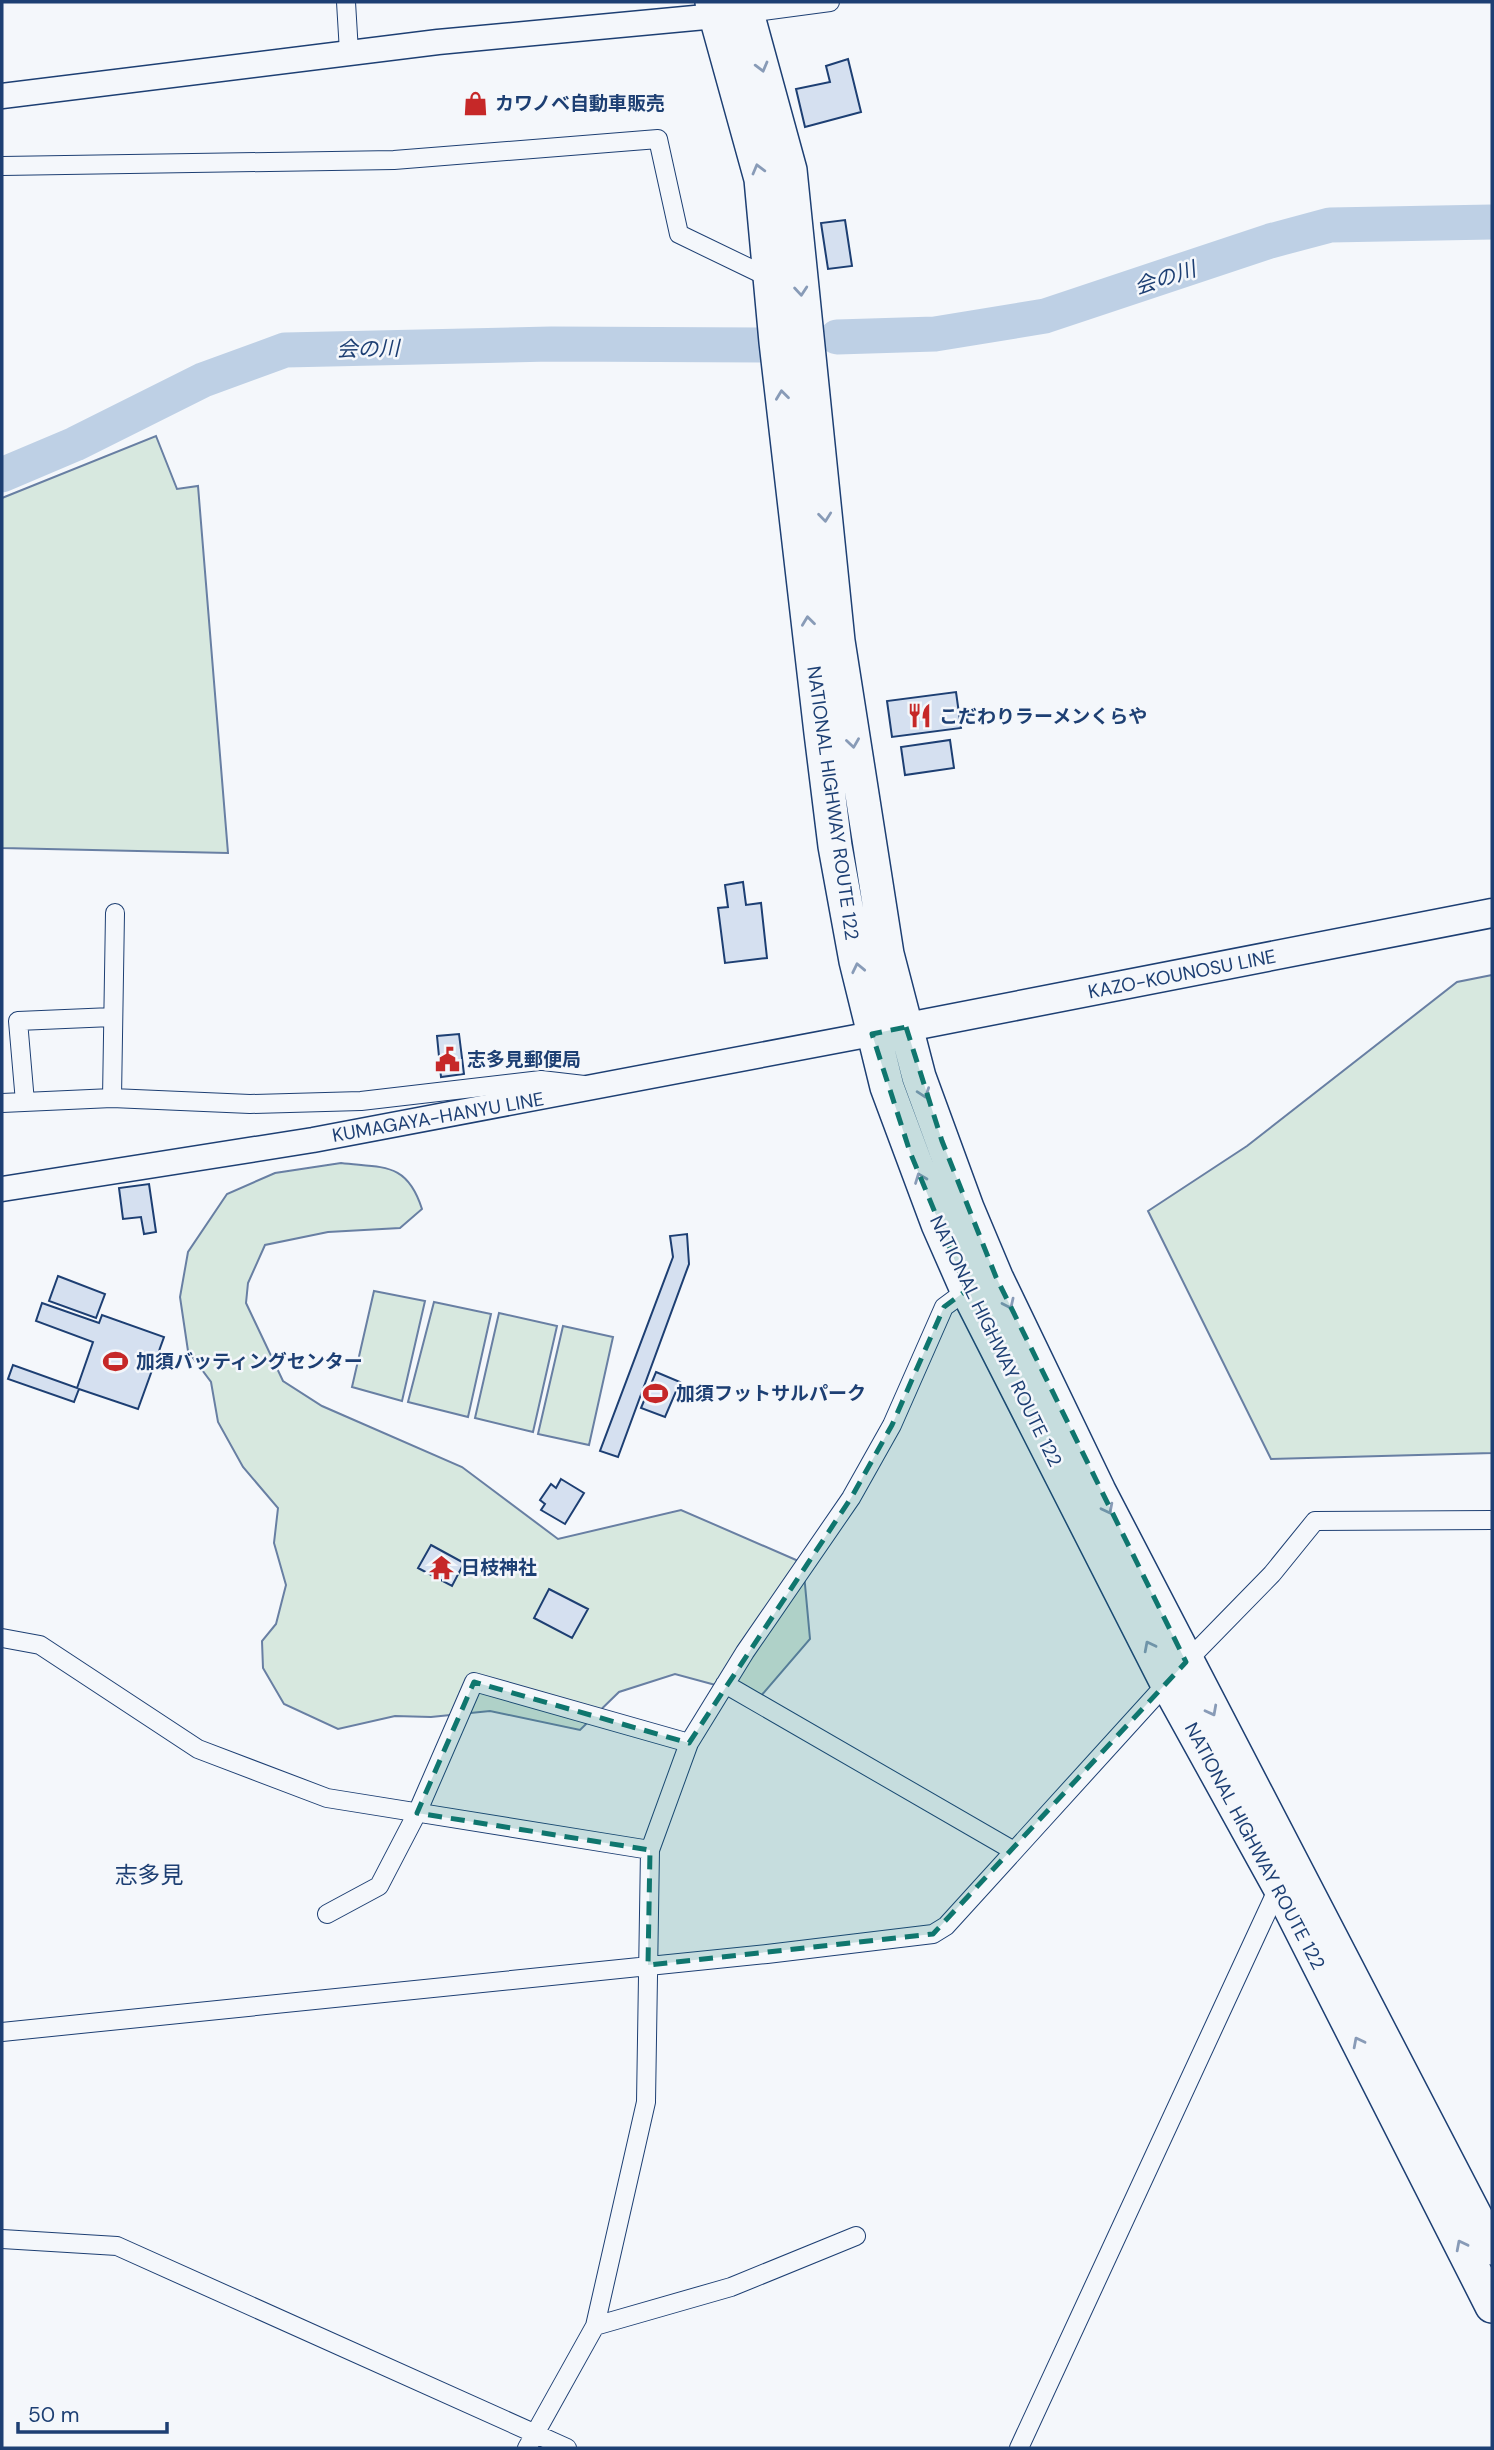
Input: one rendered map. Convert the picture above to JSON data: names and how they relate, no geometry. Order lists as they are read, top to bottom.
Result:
{
  "streets": {
    "highway": ["NATIONAL HIGHWAY ROUTE 122"],
    "main road": ["KAZO-KOUNOSU LINE", "KUMAGAYA-HANYU LINE"]
  },
  "crossings": [
    ["NATIONAL HIGHWAY ROUTE 122", "KAZO-KOUNOSU LINE"],
    ["NATIONAL HIGHWAY ROUTE 122", "KUMAGAYA-HANYU LINE"],
    ["KAZO-KOUNOSU LINE", "KUMAGAYA-HANYU LINE"]
  ],
  "districts": ["志多見"],
  "water": ["会の川"],
  "places": {
    "shop": ["カワノベ自動車販売"],
    "restaurant": ["こだわりラーメンくらや"],
    "public building": ["志多見郵便局"],
    "sports": ["加須バッティングセンター", "加須フットサルパーク"],
    "temple": ["日枝神社"]
  },
  "scale_bar": "50 m"
}
